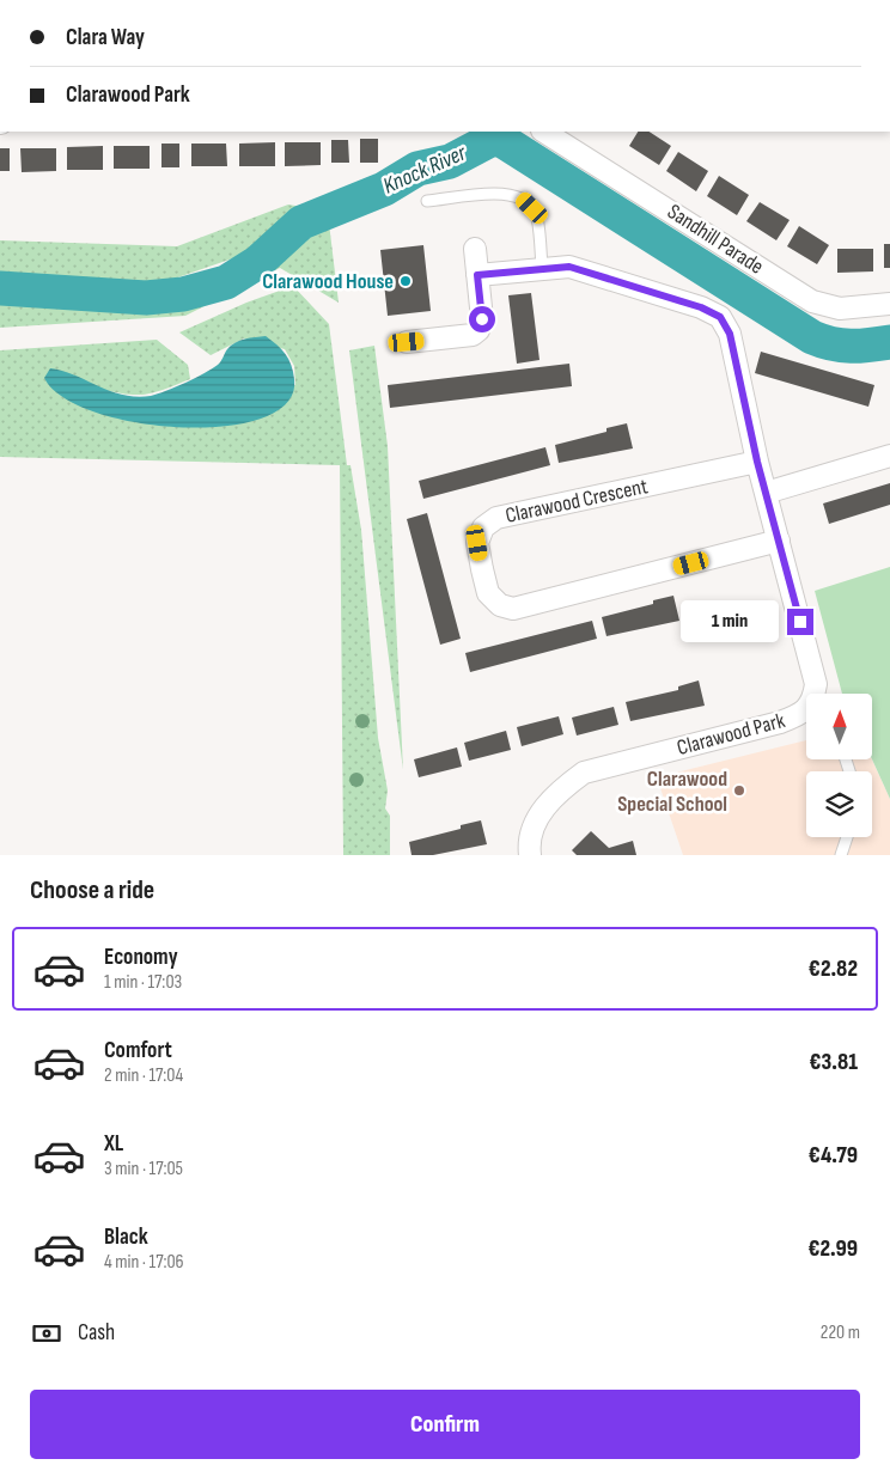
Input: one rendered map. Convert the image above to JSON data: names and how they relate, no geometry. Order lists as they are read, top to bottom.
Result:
{
  "streets": {
    "street": ["Sandhill Parade", "Clarawood Crescent", "Clarawood Park"]
  },
  "crossings": [
    ["Clarawood Crescent", "Clarawood Park"]
  ],
  "water": ["Knock River"],
  "places": ["Clarawood House", "Clarawood Special School"],
  "north": "top",
  "page": {
    "banner": ["Clara Way", "Clarawood Park"],
    "bubble": "1 min",
    "heading": "Choose a ride",
    "list": [
      {
        "name": "Economy",
        "note": "1 min · 17:03",
        "value": "€2.82"
      },
      {
        "name": "Comfort",
        "note": "2 min · 17:04",
        "value": "€3.81"
      },
      {
        "name": "XL",
        "note": "3 min · 17:05",
        "value": "€4.79"
      },
      {
        "name": "Black",
        "note": "4 min · 17:06",
        "value": "€2.99"
      }
    ],
    "pay": ["Cash", "220 m"],
    "buttons": "Confirm"
  }
}
